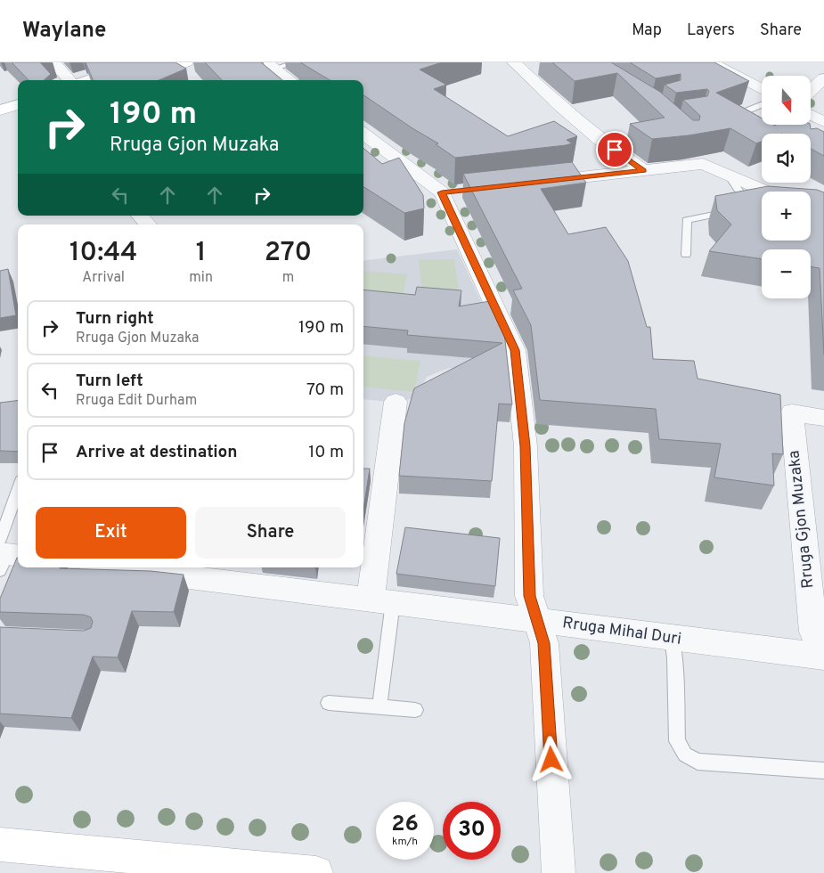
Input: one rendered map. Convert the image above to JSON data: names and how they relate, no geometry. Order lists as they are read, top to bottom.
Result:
{
  "streets": {
    "street": ["Rruga Gjon Muzaka", "Rruga Mihal Duri"]
  },
  "crossings": [
    ["Rruga Gjon Muzaka", "Rruga Mihal Duri"]
  ],
  "north": "bottom",
  "page": {
    "header": "Waylane",
    "nav": ["Map", "Layers", "Share"],
    "map_buttons": ["+", "−"],
    "turn": ["190 m", "Rruga Gjon Muzaka"],
    "eta": [
      "10:44",
      "Arrival",
      "1",
      "min",
      "270",
      "m"
    ],
    "list": [
      {
        "name": "Turn right",
        "note": "Rruga Gjon Muzaka",
        "value": "190 m"
      },
      {
        "name": "Turn left",
        "note": "Rruga Edit Durham",
        "value": "70 m"
      },
      {
        "name": "Arrive at destination",
        "value": "10 m"
      }
    ],
    "buttons": ["Exit", "Share"],
    "speed": "26 km/h",
    "limit": "30"
  }
}
